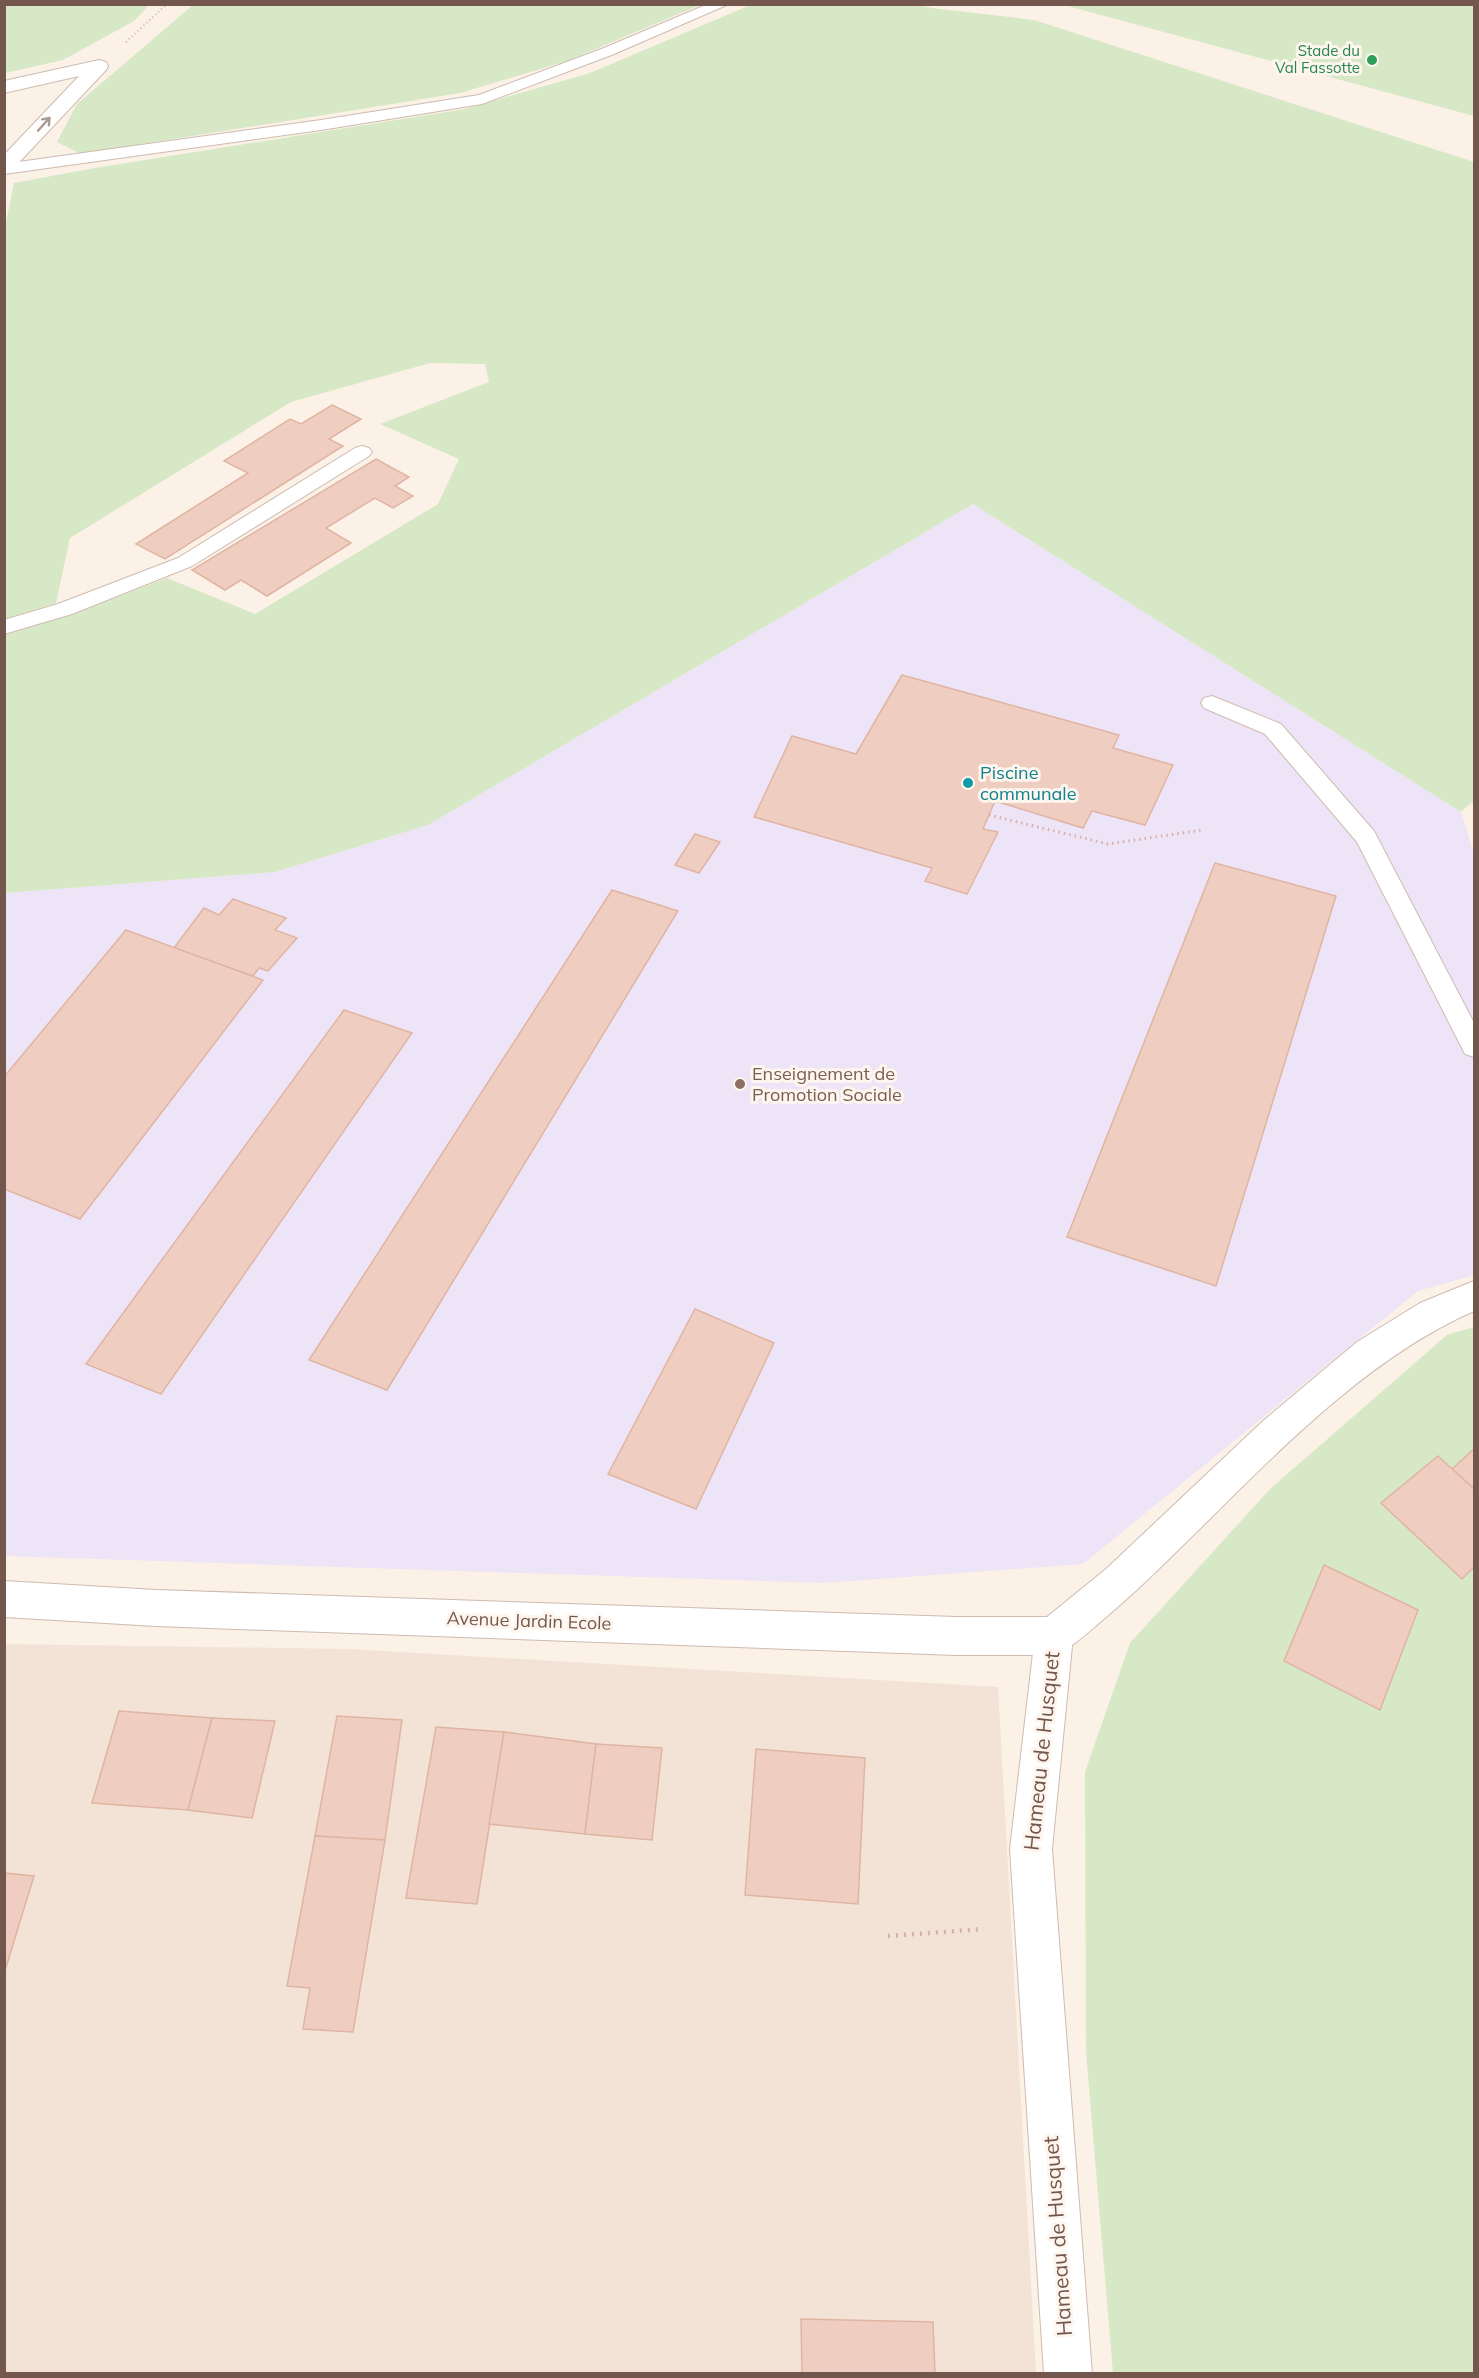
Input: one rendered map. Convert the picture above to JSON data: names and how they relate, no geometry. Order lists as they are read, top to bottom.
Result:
{
  "streets": {
    "street": ["Avenue Jardin Ecole", "Hameau de Husquet"]
  },
  "crossings": [
    ["Avenue Jardin Ecole", "Hameau de Husquet"]
  ],
  "places": ["Stade du Val Fassotte", "Piscine communale", "Enseignement de Promotion Sociale"]
}
